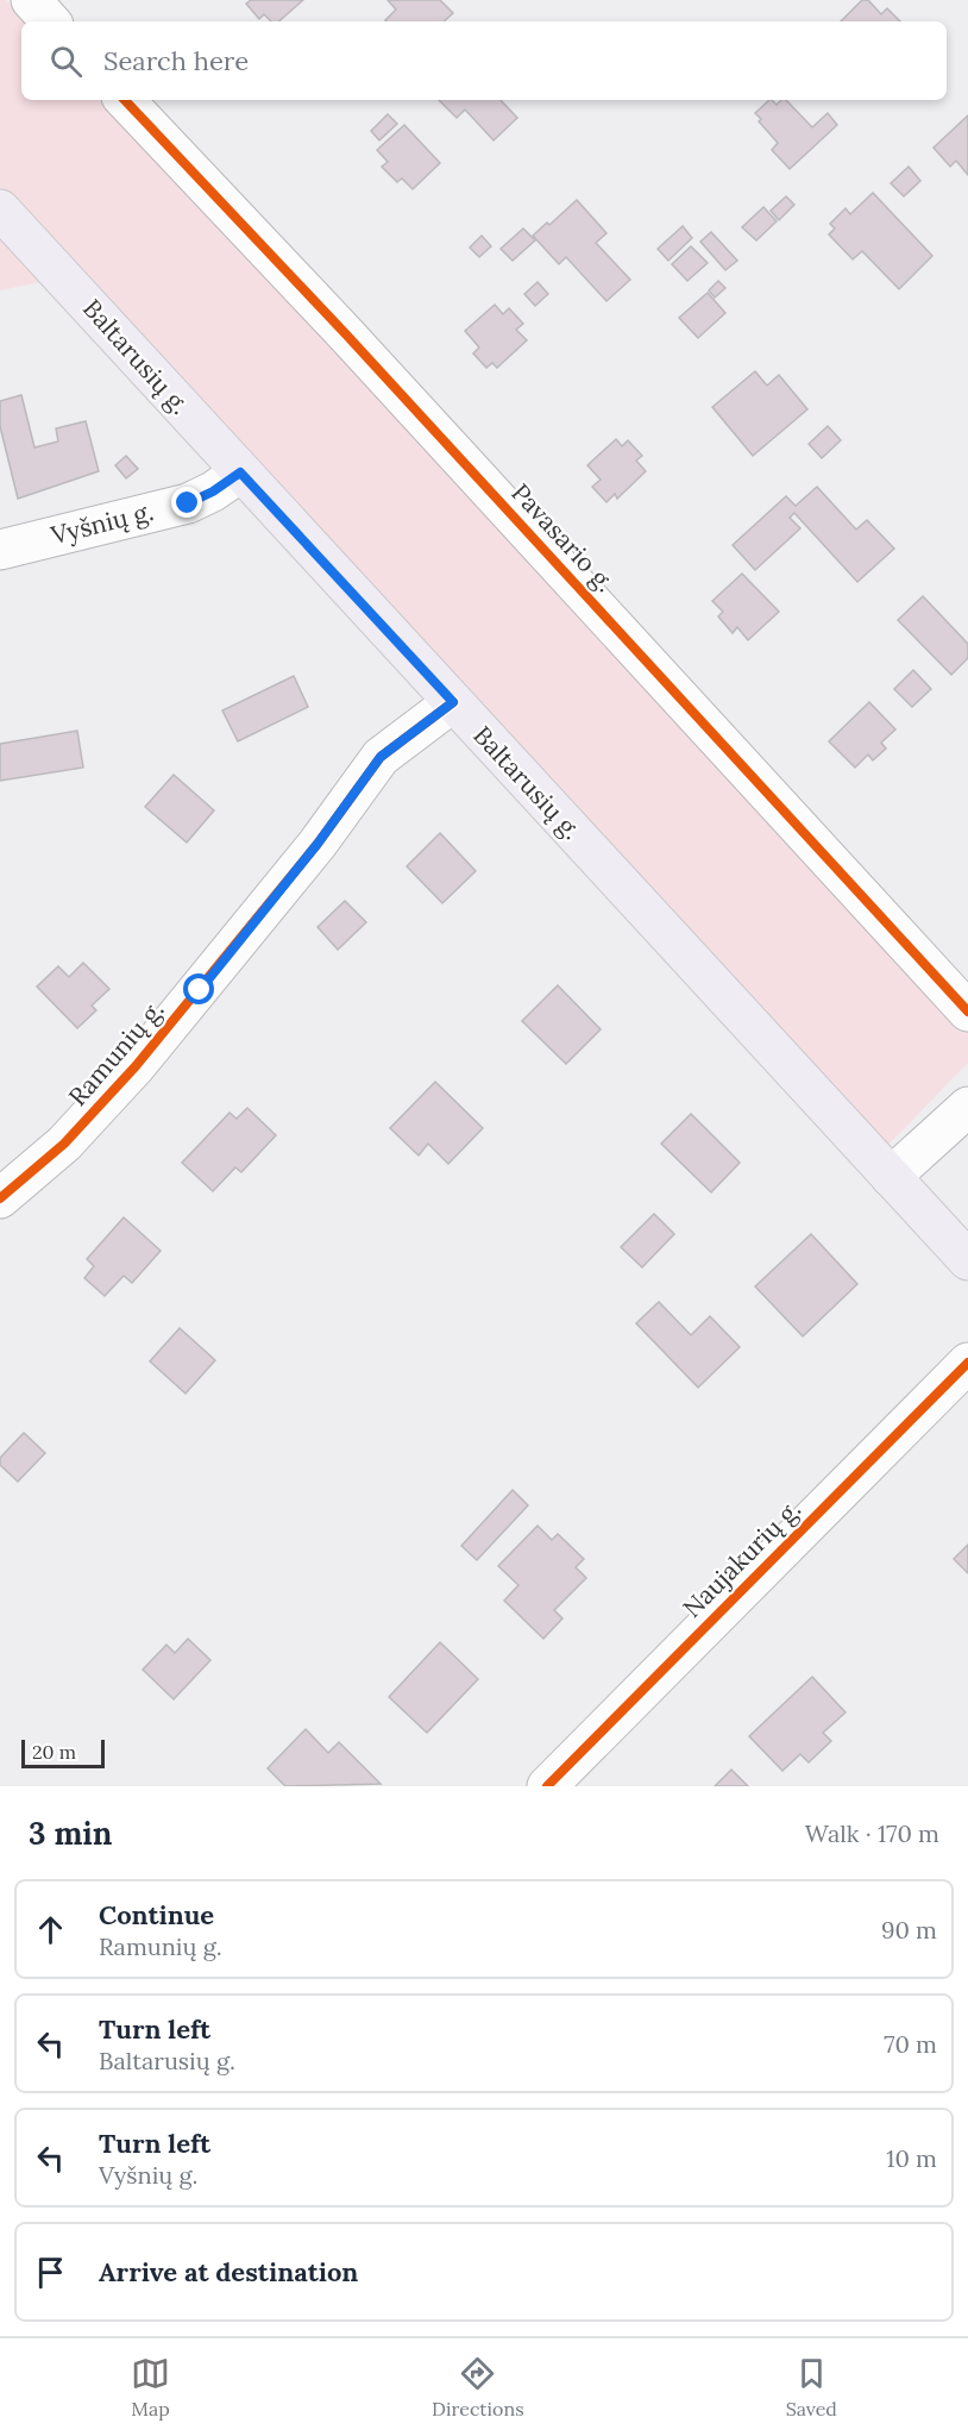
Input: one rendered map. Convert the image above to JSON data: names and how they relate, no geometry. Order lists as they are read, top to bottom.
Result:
{
  "streets": {
    "main road": ["Baltarusių g."],
    "street": [
      "Vyšnių g.",
      "Pavasario g.",
      "Ramunių g.",
      "Naujakurių g."
    ]
  },
  "crossings": [
    ["Baltarusių g.", "Vyšnių g."],
    ["Baltarusių g.", "Ramunių g."]
  ],
  "scale_bar": "20 m",
  "page": {
    "search": "Search here",
    "scale": "20 m",
    "heading": ["3 min", "Walk · 170 m"],
    "list": [
      ["Continue", "Ramunių g.", "90 m"],
      ["Turn left", "Baltarusių g.", "70 m"],
      ["Turn left", "Vyšnių g.", "10 m"],
      "Arrive at destination"
    ],
    "nav": ["Map", "Directions", "Saved"]
  }
}
